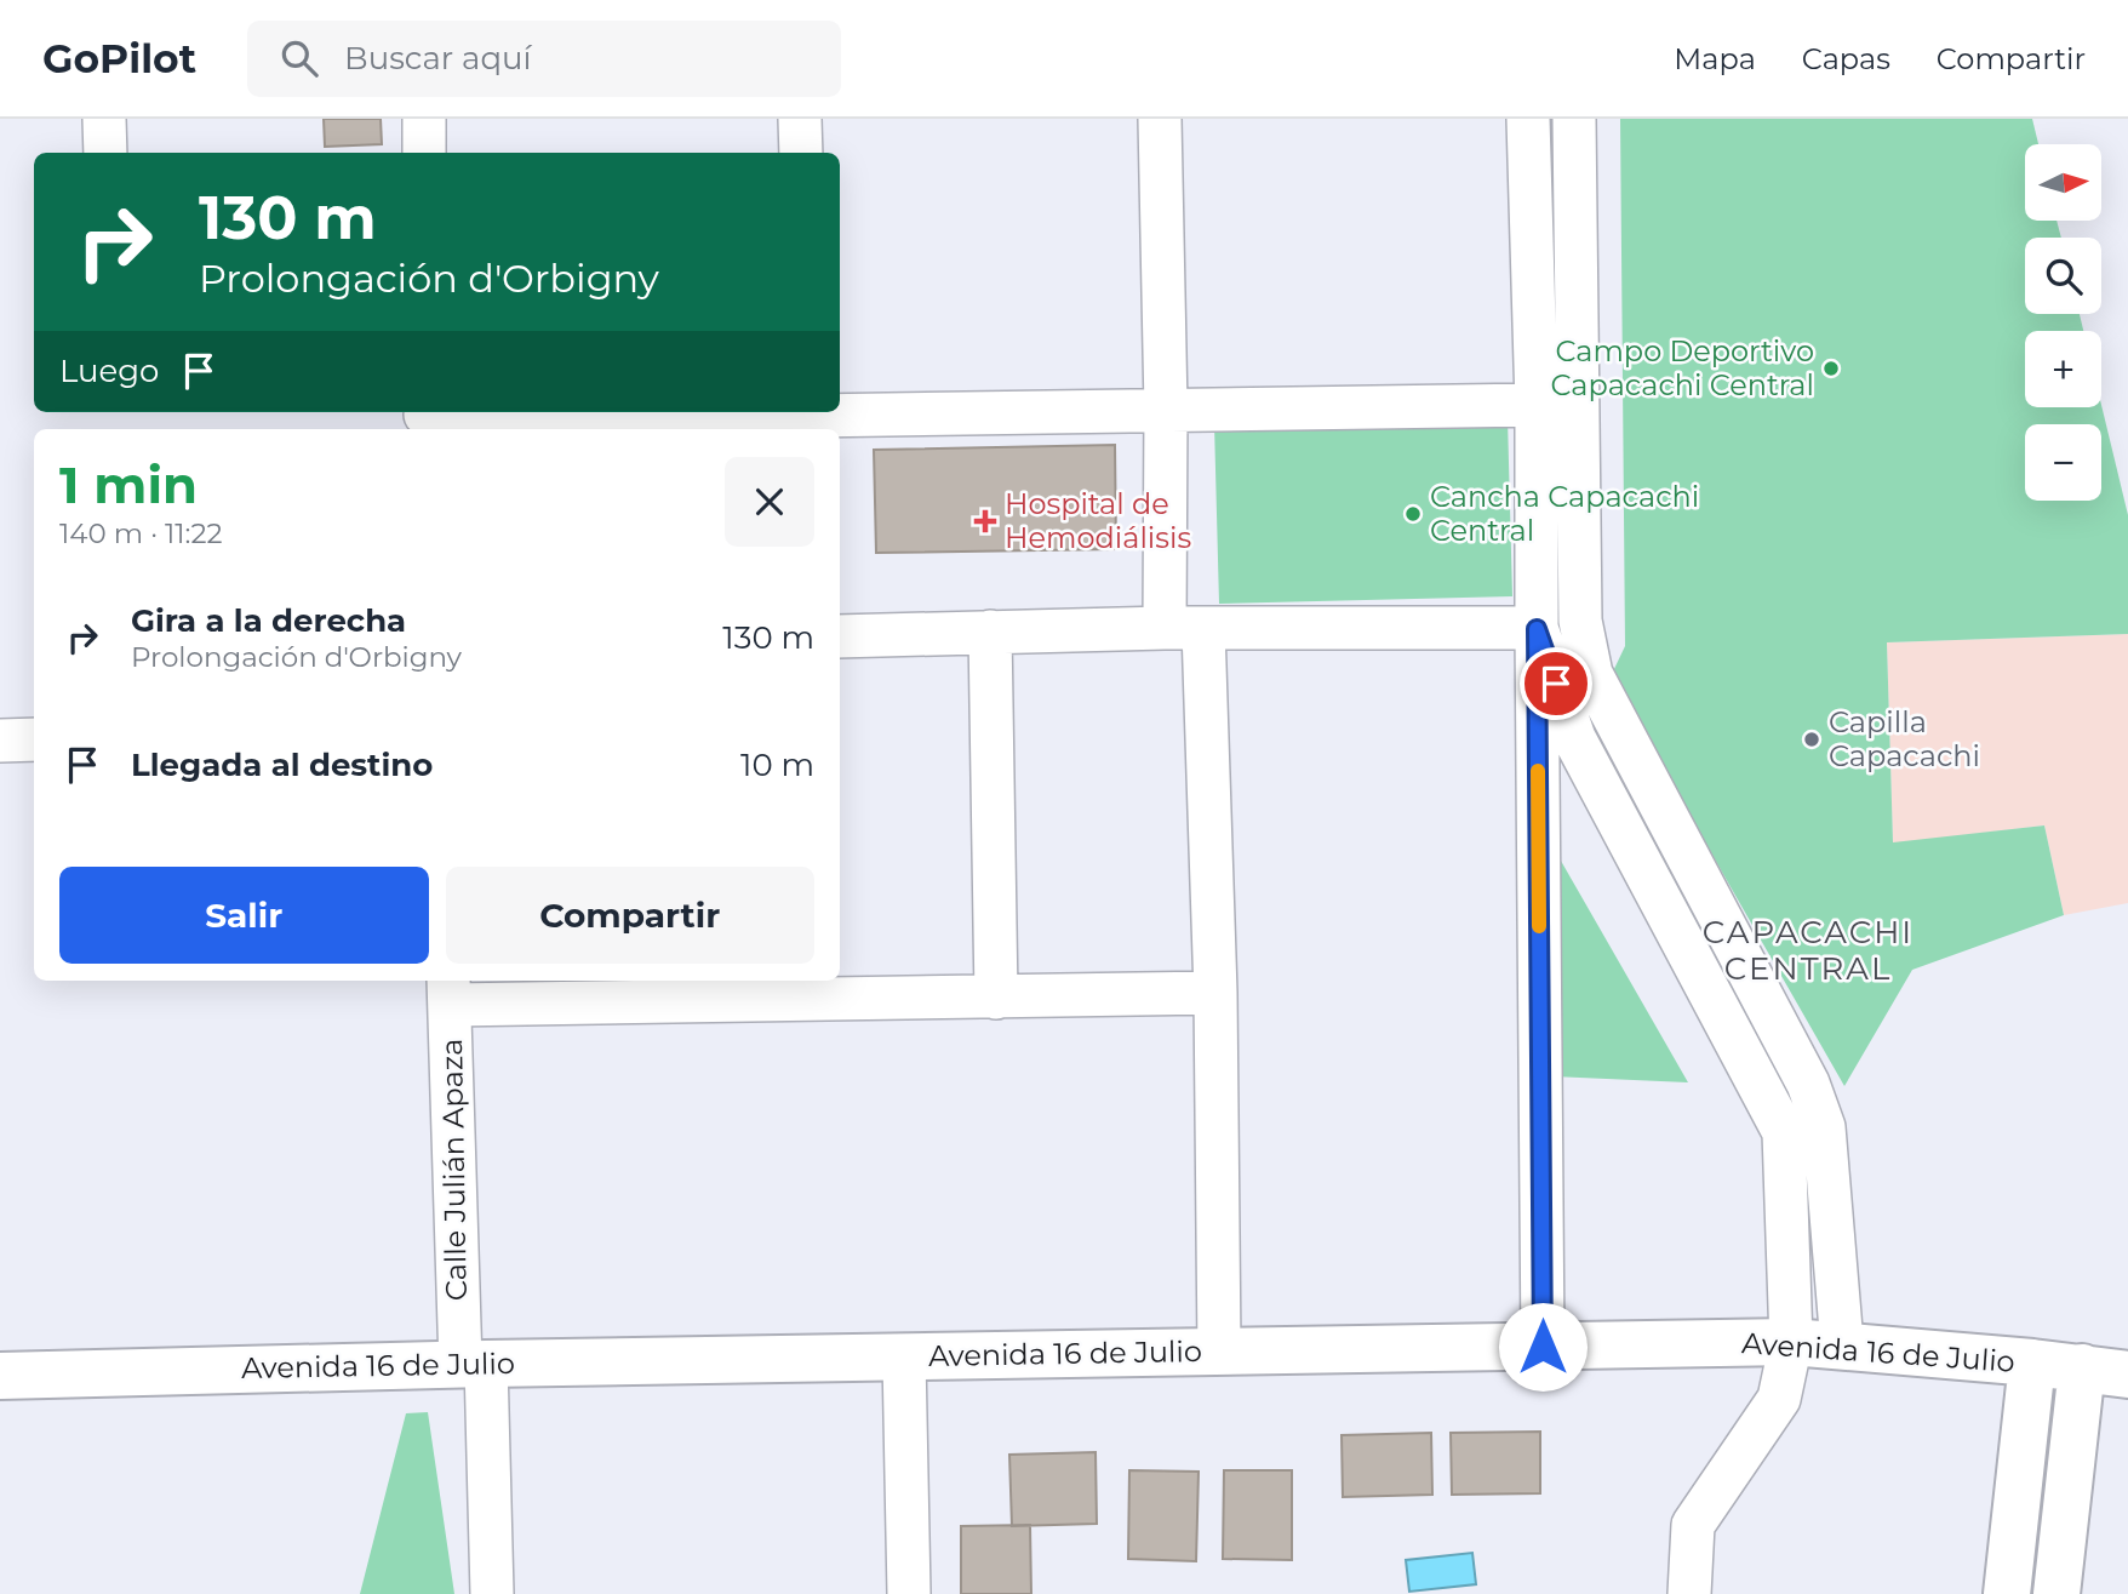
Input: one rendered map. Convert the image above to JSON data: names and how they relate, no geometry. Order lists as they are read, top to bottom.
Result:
{
  "streets": {
    "main road": ["Avenida 16 de Julio"],
    "street": ["Calle Julián Apaza"]
  },
  "crossings": [
    ["Calle Julián Apaza", "Avenida 16 de Julio"]
  ],
  "districts": ["CAPACACHI CENTRAL"],
  "places": {
    "other": ["Campo Deportivo Capacachi Central", "Cancha Capacachi Central", "Capilla Capacachi"],
    "health": ["Hospital de Hemodiálisis"]
  },
  "north": "right",
  "page": {
    "header": "GoPilot",
    "search": "Buscar aquí",
    "nav": ["Mapa", "Capas", "Compartir"],
    "map_buttons": ["+", "−"],
    "turn": ["130 m", "Prolongación d'Orbigny"],
    "then": "Luego",
    "heading": ["1 min", "140 m · 11:22"],
    "list": [
      {
        "name": "Gira a la derecha",
        "note": "Prolongación d'Orbigny",
        "value": "130 m"
      },
      {
        "name": "Llegada al destino",
        "value": "10 m"
      }
    ],
    "buttons": ["Salir", "Compartir"]
  }
}
